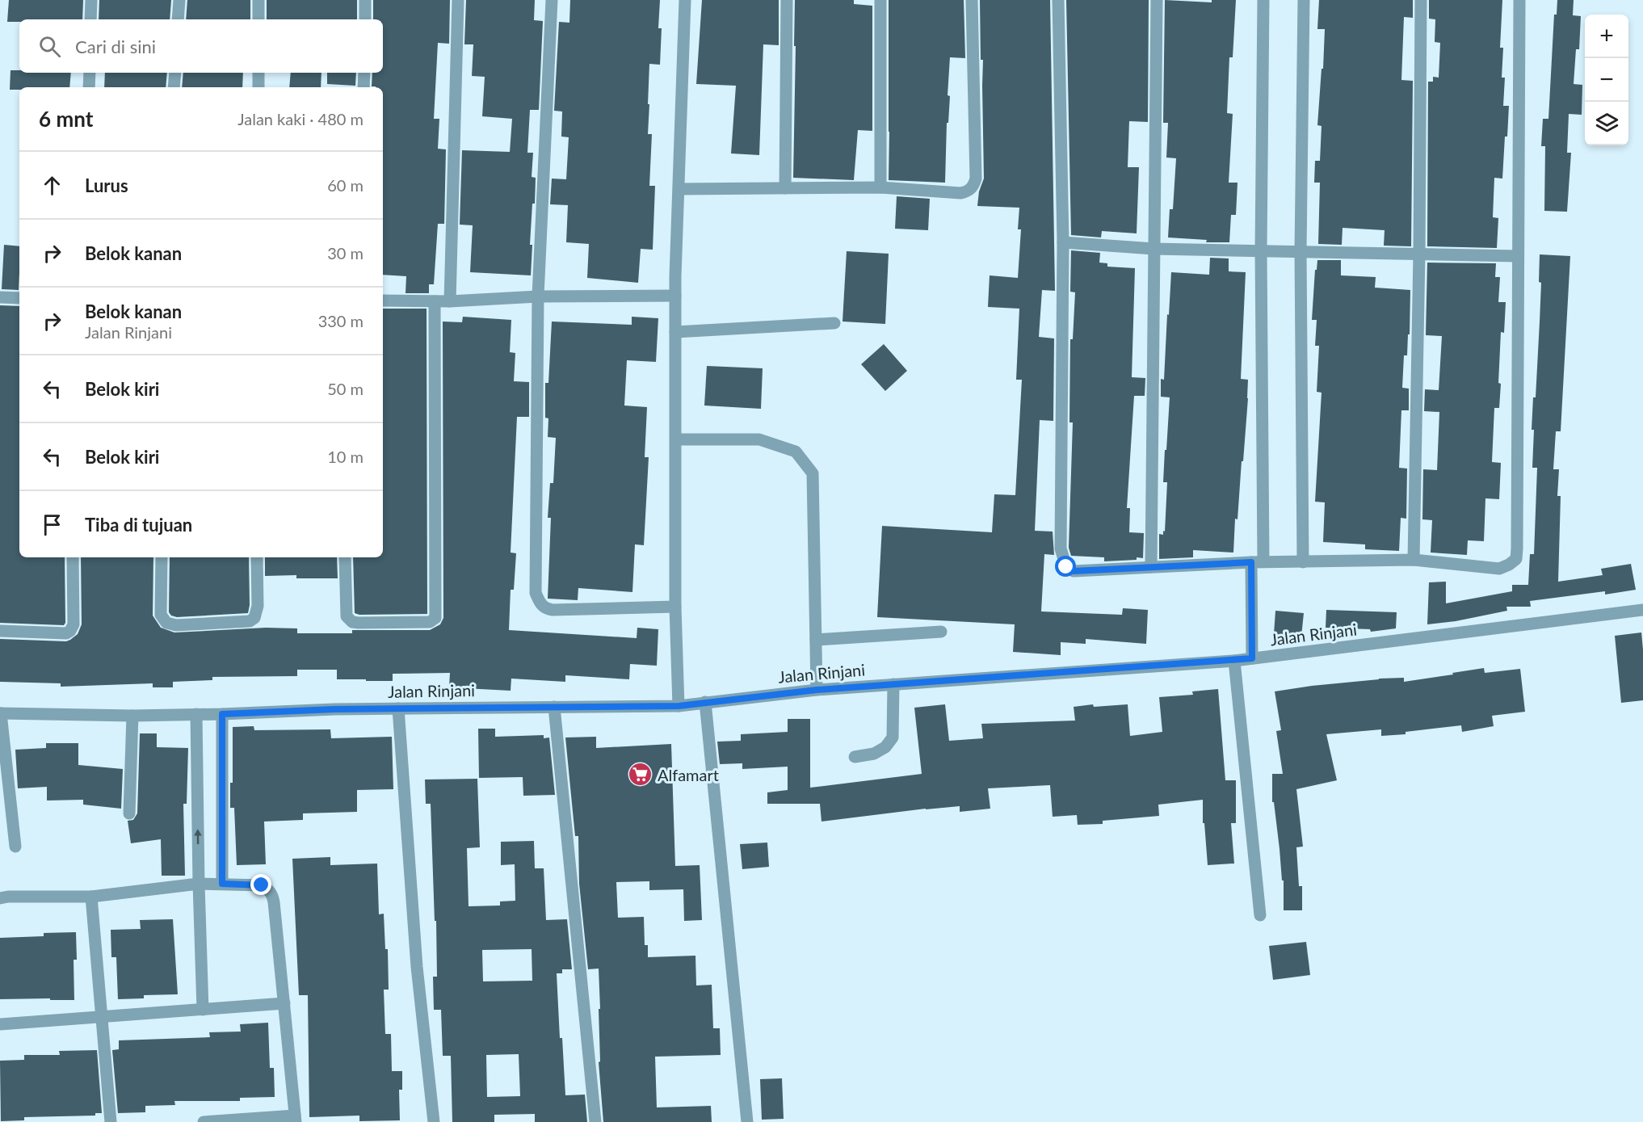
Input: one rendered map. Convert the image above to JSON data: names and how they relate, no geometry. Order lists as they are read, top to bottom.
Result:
{
  "streets": {
    "street": ["Jalan Rinjani"]
  },
  "places": {
    "supermarket": ["Alfamart"]
  },
  "page": {
    "map_buttons": ["+", "−"],
    "search": "Cari di sini",
    "heading": ["6 mnt", "Jalan kaki · 480 m"],
    "list": [
      ["Lurus", "60 m"],
      ["Belok kanan", "30 m"],
      ["Belok kanan", "Jalan Rinjani", "330 m"],
      ["Belok kiri", "50 m"],
      ["Belok kiri", "10 m"],
      "Tiba di tujuan"
    ]
  }
}
